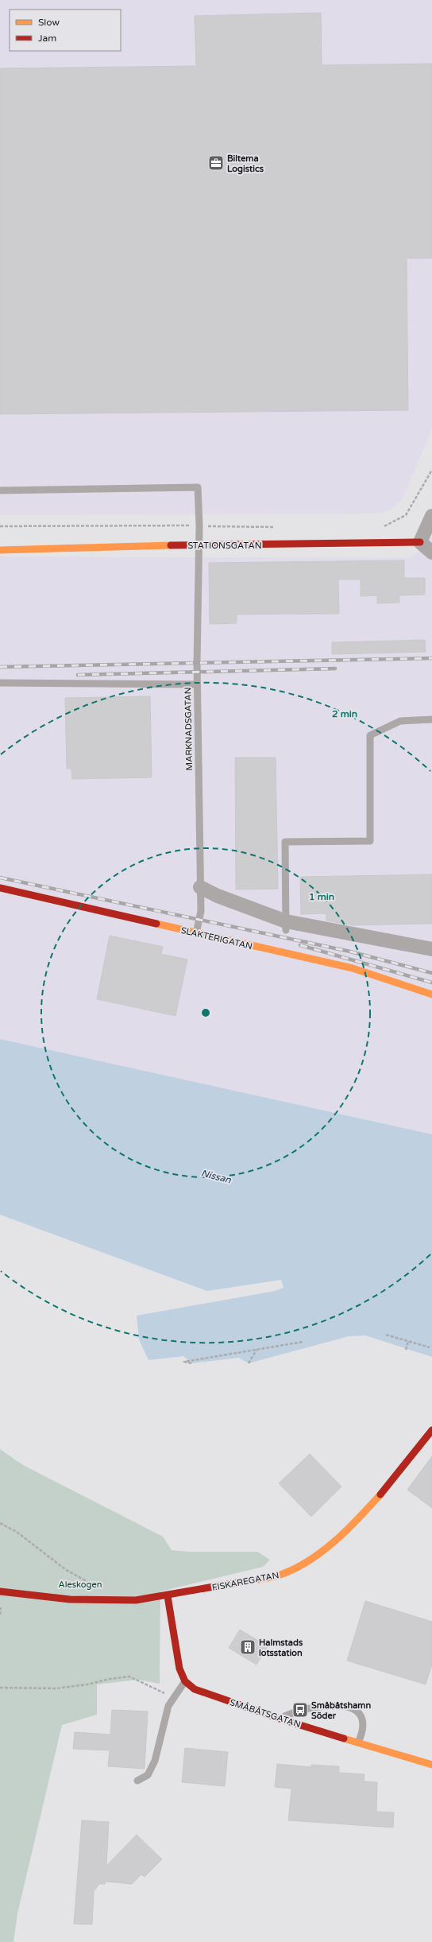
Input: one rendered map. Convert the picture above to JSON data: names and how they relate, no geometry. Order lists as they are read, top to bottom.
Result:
{
  "streets": {
    "street": [
      "STATIONSGATAN",
      "SLAKTERIGATAN",
      "FISKAREGATAN",
      "SMÅBÅTSGATAN"
    ],
    "lane": ["MARKNADSGATAN"]
  },
  "crossings": [
    ["STATIONSGATAN", "MARKNADSGATAN"],
    ["MARKNADSGATAN", "SLAKTERIGATAN"]
  ],
  "water": ["Nissan"],
  "parks": ["Aleskogen"],
  "places": {
    "office": ["Biltema Logistics"],
    "building": ["Halmstads lotsstation"],
    "bus stop": ["Småbåtshamn Söder"]
  },
  "legend": ["Slow", "Jam"],
  "rings": ["2 min", "1 min"]
}
